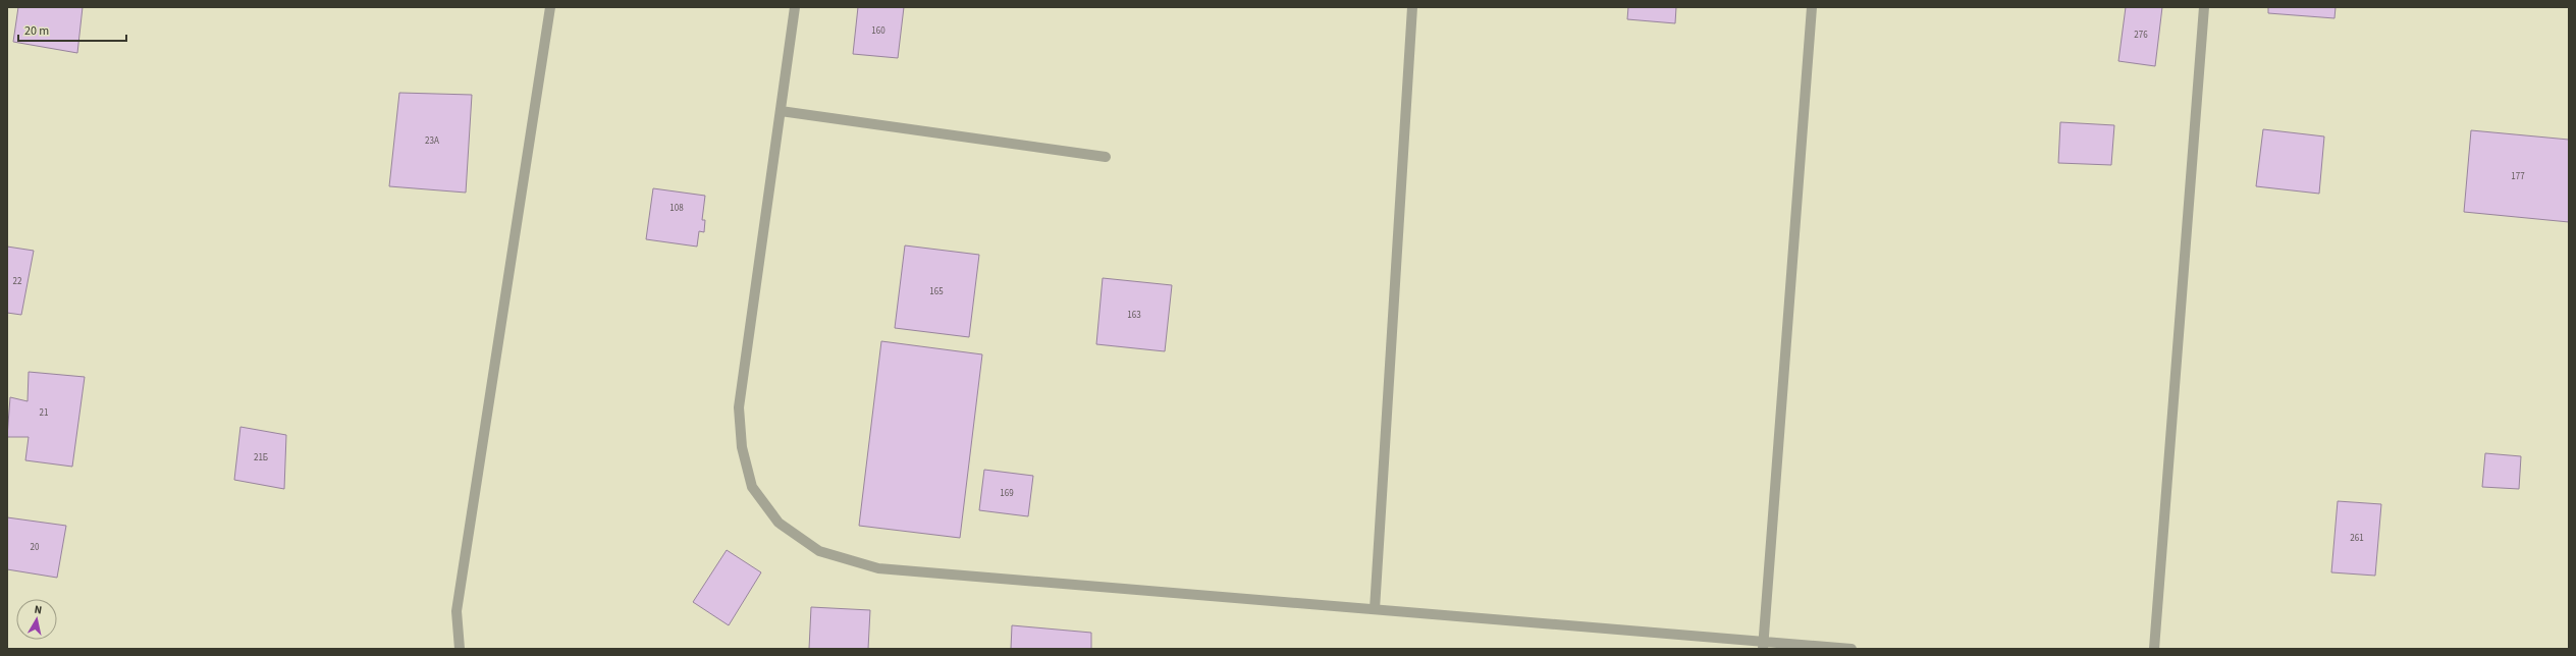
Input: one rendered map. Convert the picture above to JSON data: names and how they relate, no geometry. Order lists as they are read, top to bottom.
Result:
{
  "house_numbers": [
    "160",
    "276",
    "23А",
    "177",
    "108",
    "22",
    "165",
    "163",
    "21",
    "21Б",
    "169",
    "261",
    "20"
  ],
  "scale_bar": "20 m",
  "north": "top"
}
